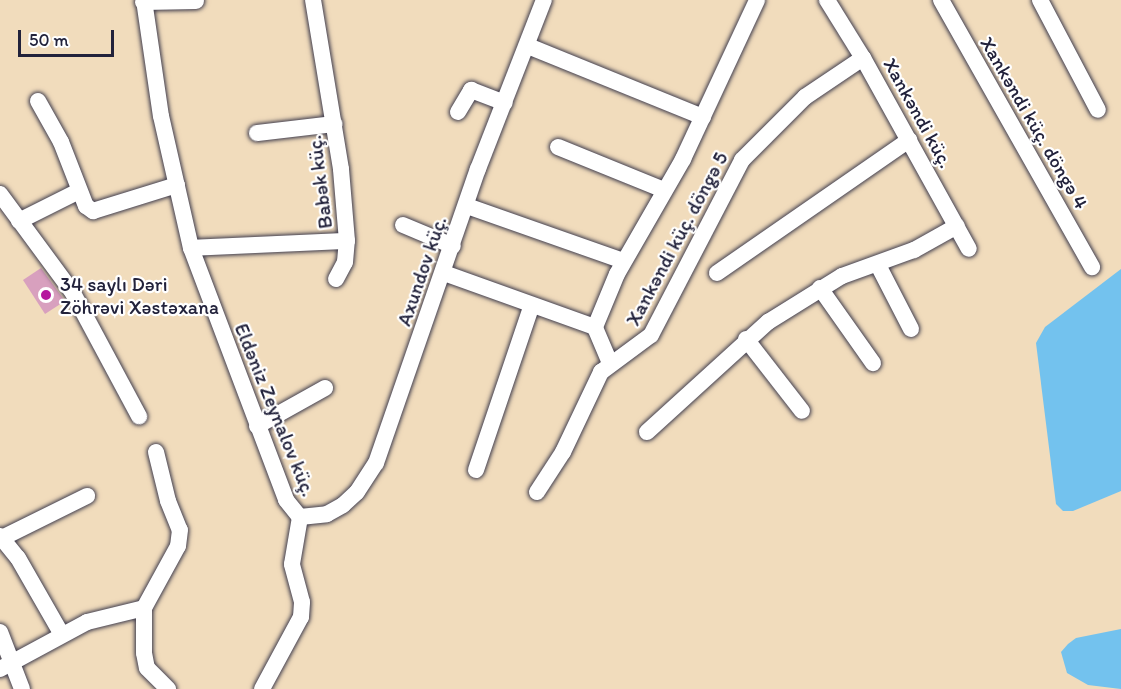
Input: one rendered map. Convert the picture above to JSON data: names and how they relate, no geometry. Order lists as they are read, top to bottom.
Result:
{
  "streets": {
    "street": [
      "Xankəndi küç.",
      "Xankəndi küç. döngə 4",
      "Babək küç.",
      "Xankəndi küç. döngə 5",
      "Axundov küç.",
      "Eldəniz Zeynalov küç."
    ]
  },
  "crossings": [
    ["Xankəndi küç.", "Xankəndi küç. döngə 5"],
    ["Babək küç.", "Eldəniz Zeynalov küç."],
    ["Axundov küç.", "Eldəniz Zeynalov küç."]
  ],
  "places": ["34 saylı Dəri Zöhrəvi Xəstəxana"],
  "scale_bar": "50 m"
}
